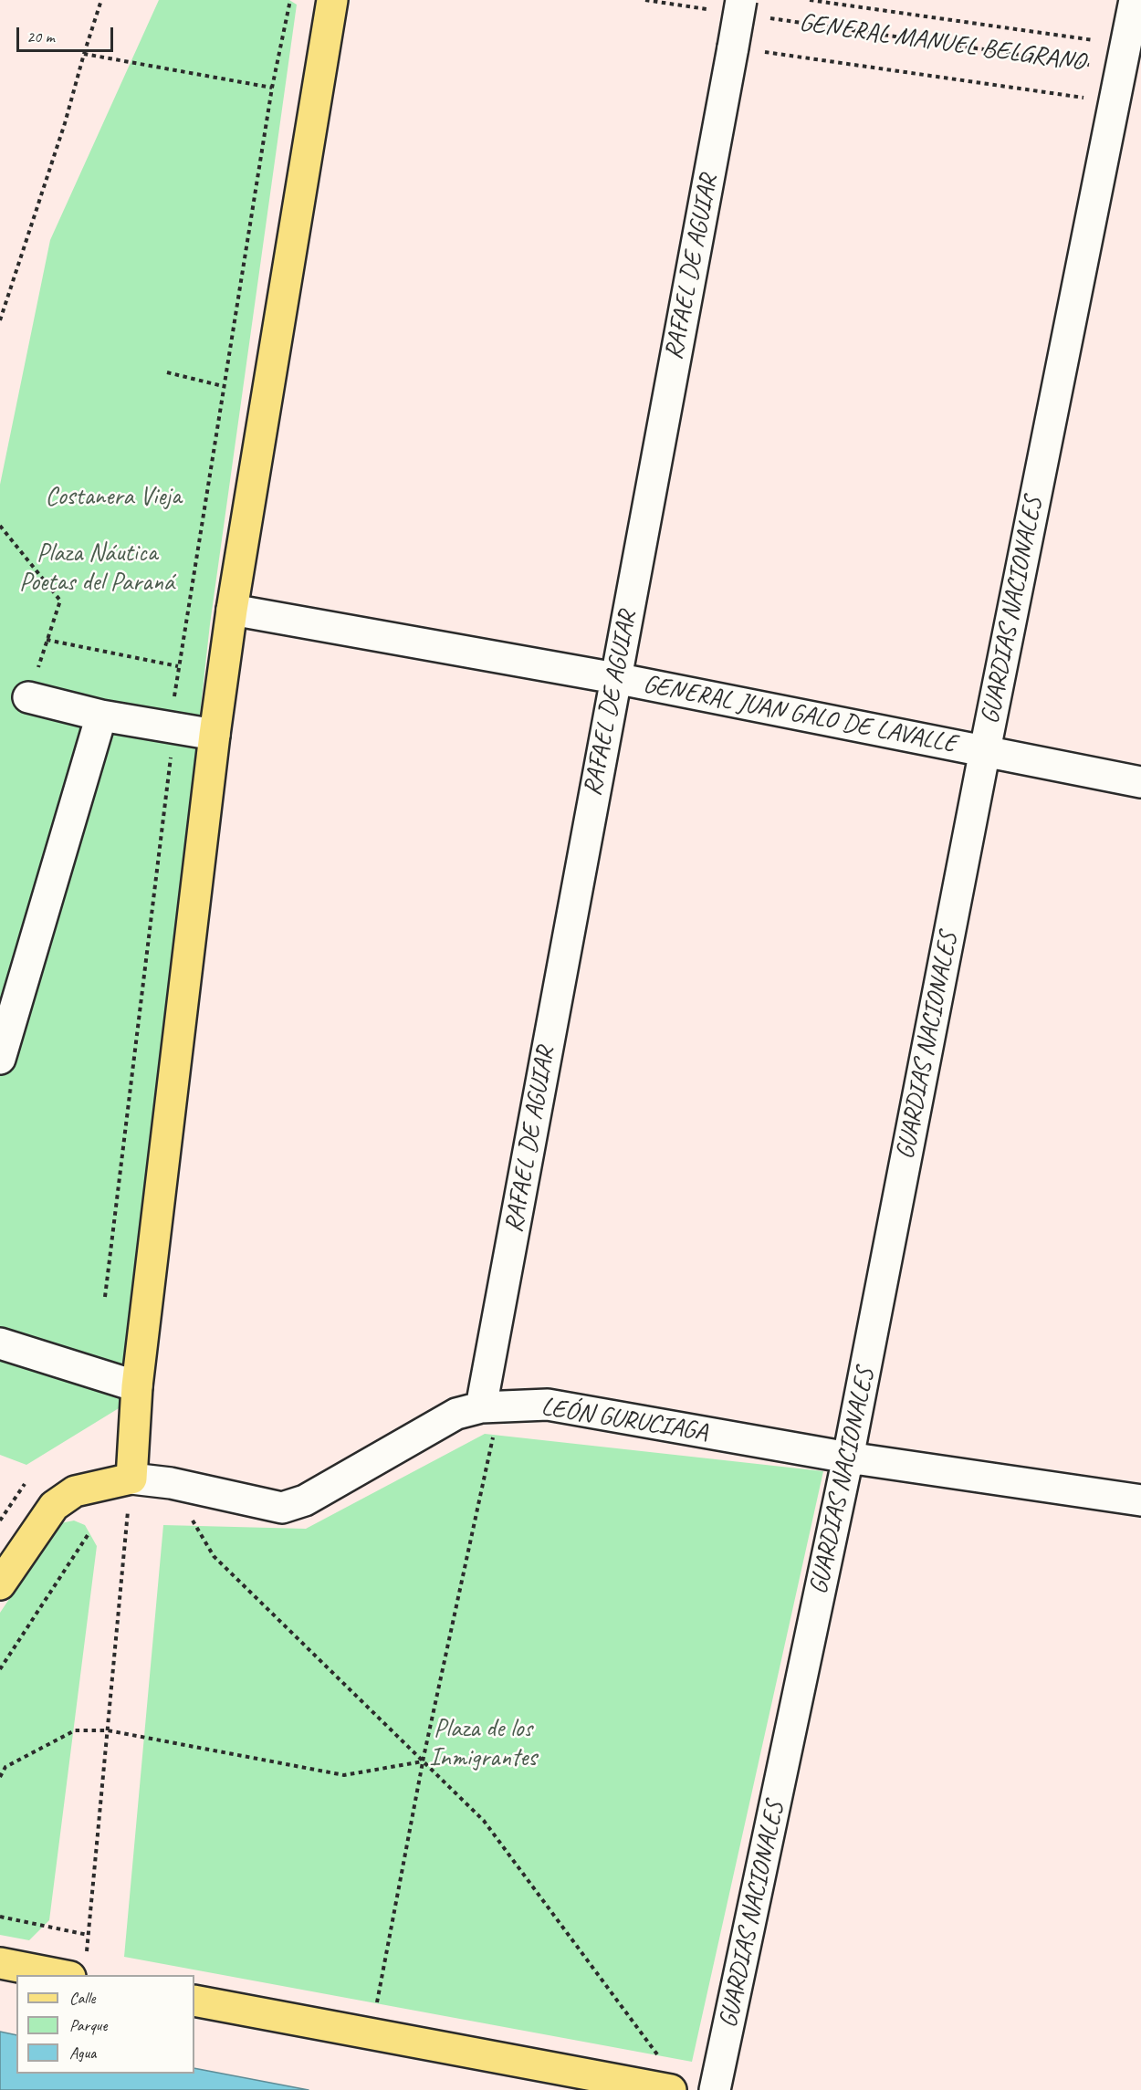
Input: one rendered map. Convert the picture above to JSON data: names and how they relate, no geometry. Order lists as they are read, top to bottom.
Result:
{
  "streets": {
    "street": [
      "RAFAEL DE AGUIAR",
      "GUARDIAS NACIONALES",
      "GENERAL JUAN GALO DE LAVALLE",
      "LEÓN GURUCIAGA"
    ],
    "path": ["GENERAL MANUEL BELGRANO"]
  },
  "crossings": [
    ["GENERAL MANUEL BELGRANO", "RAFAEL DE AGUIAR"],
    ["GENERAL MANUEL BELGRANO", "GUARDIAS NACIONALES"],
    ["RAFAEL DE AGUIAR", "GENERAL JUAN GALO DE LAVALLE"],
    ["RAFAEL DE AGUIAR", "LEÓN GURUCIAGA"],
    ["GUARDIAS NACIONALES", "GENERAL JUAN GALO DE LAVALLE"],
    ["GUARDIAS NACIONALES", "LEÓN GURUCIAGA"]
  ],
  "parks": ["Costanera Vieja", "Plaza Náutica Poetas del Paraná", "Plaza de los Inmigrantes"],
  "legend": ["Calle", "Parque", "Agua"],
  "scale_bar": "20 m"
}
